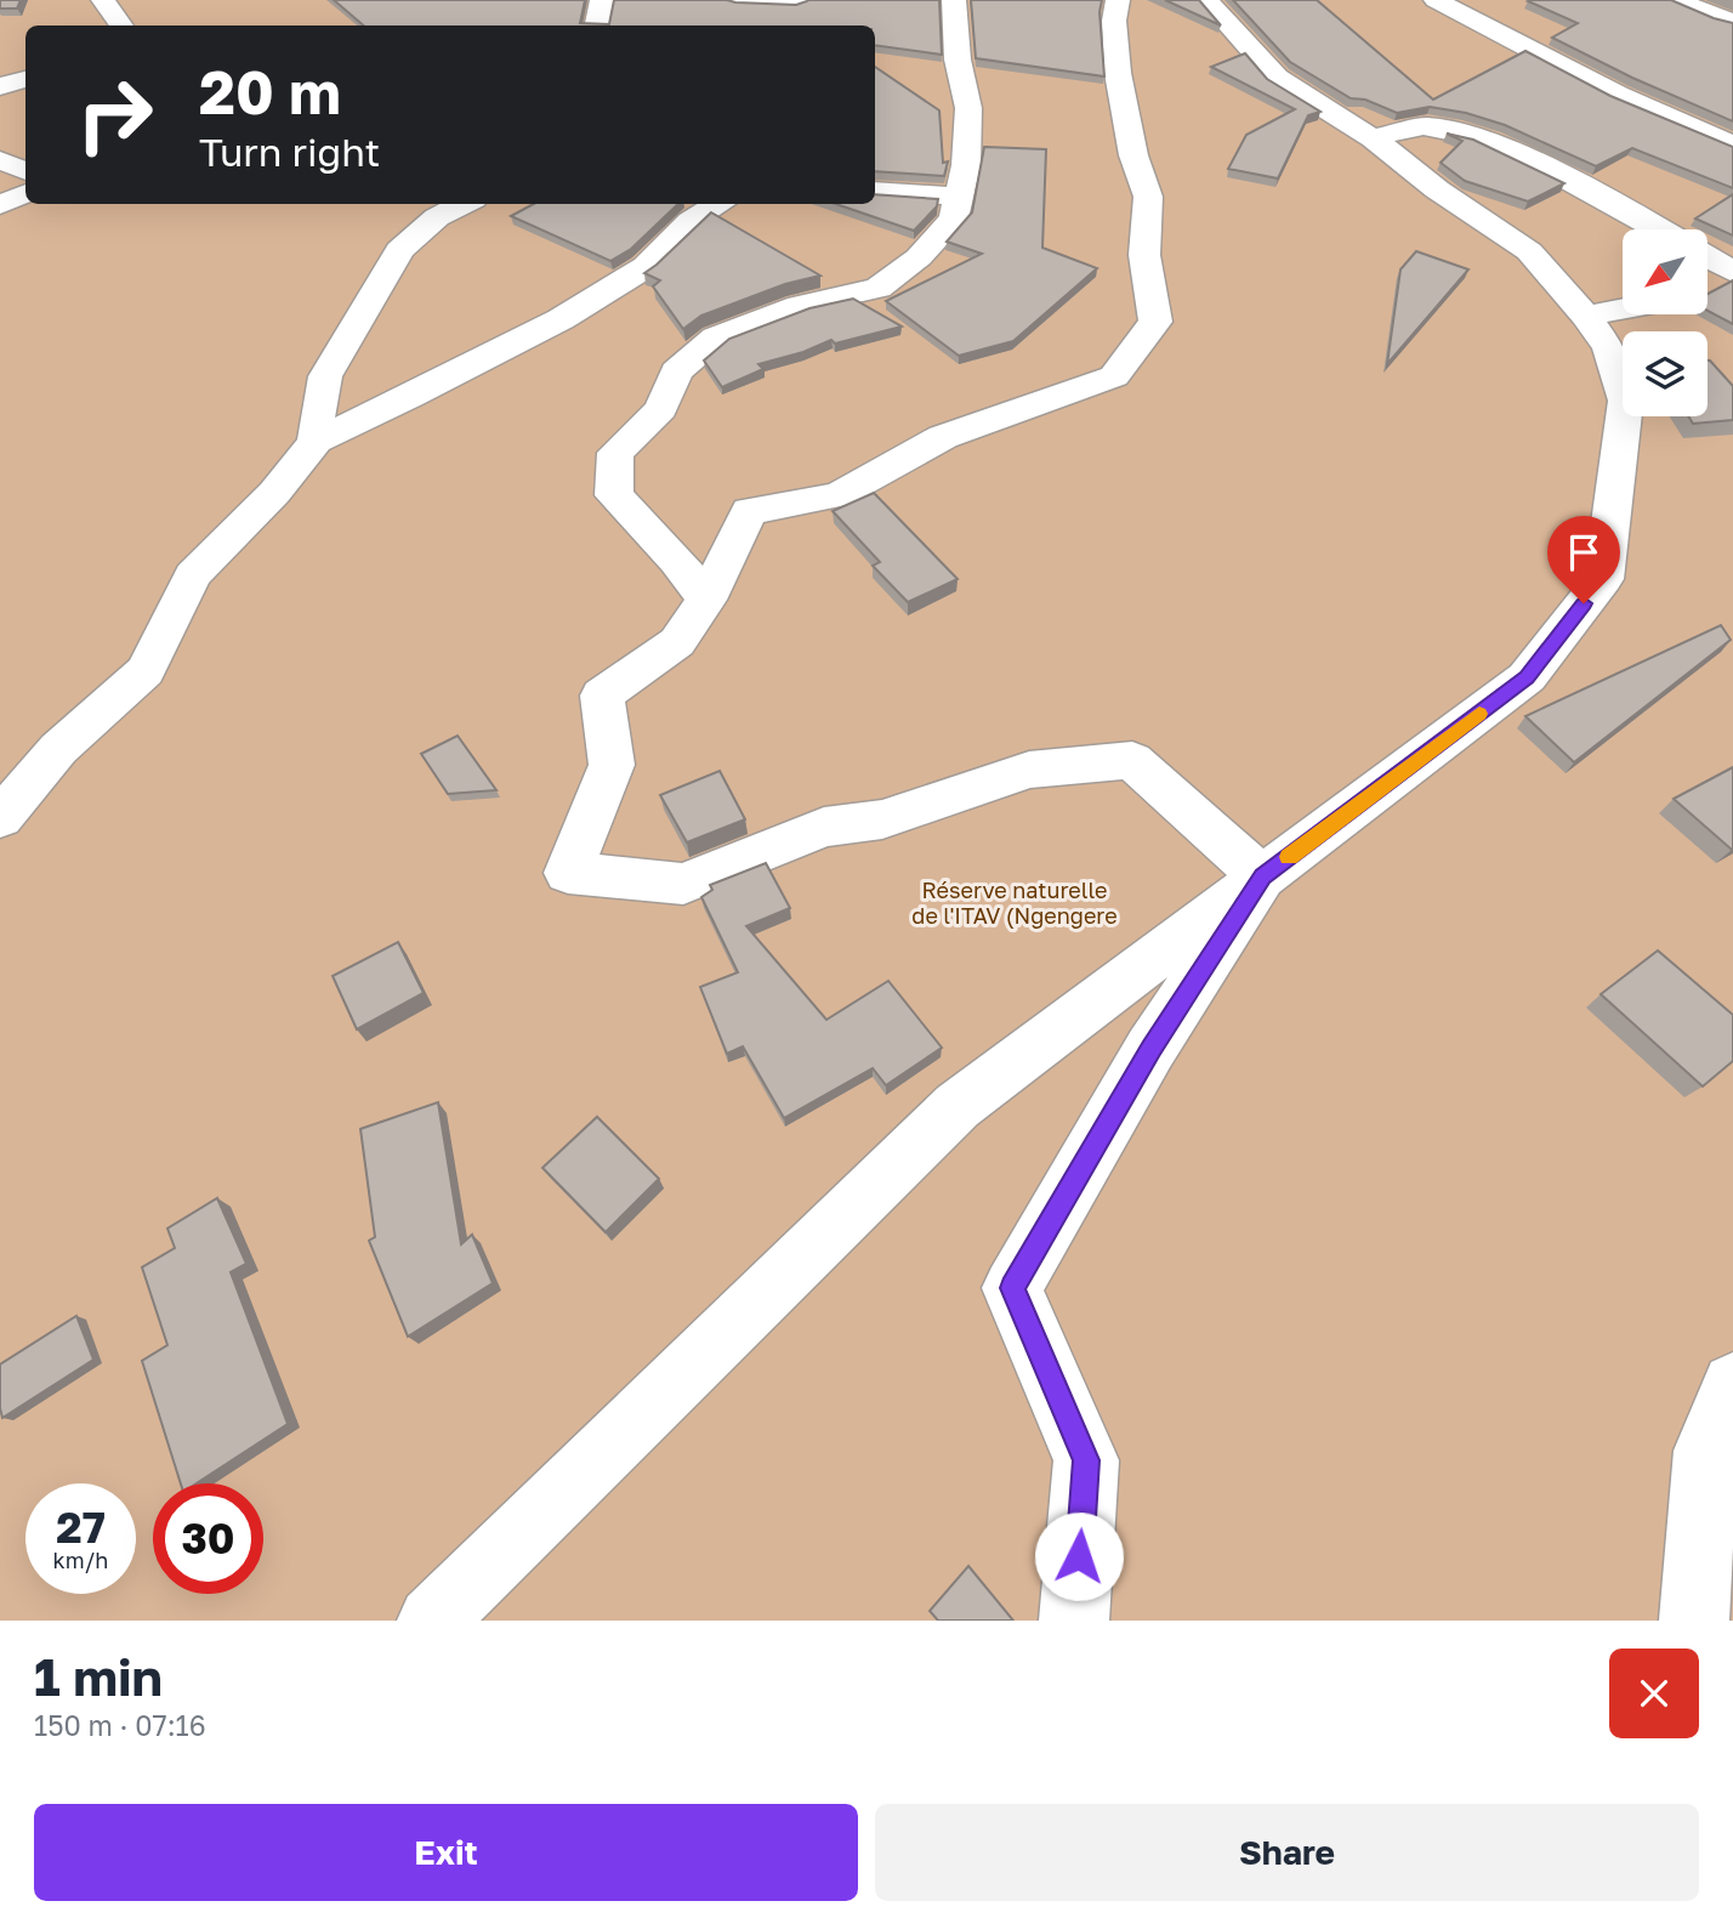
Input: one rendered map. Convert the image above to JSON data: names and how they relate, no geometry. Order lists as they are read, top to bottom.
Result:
{
  "parks": ["Réserve naturelle de l'ITAV (Ngengere"],
  "north": "bottom left",
  "page": {
    "turn": ["20 m", "Turn right"],
    "speed": "27 km/h",
    "limit": "30",
    "heading": ["1 min", "150 m · 07:16"],
    "buttons": ["Exit", "Share"]
  }
}
